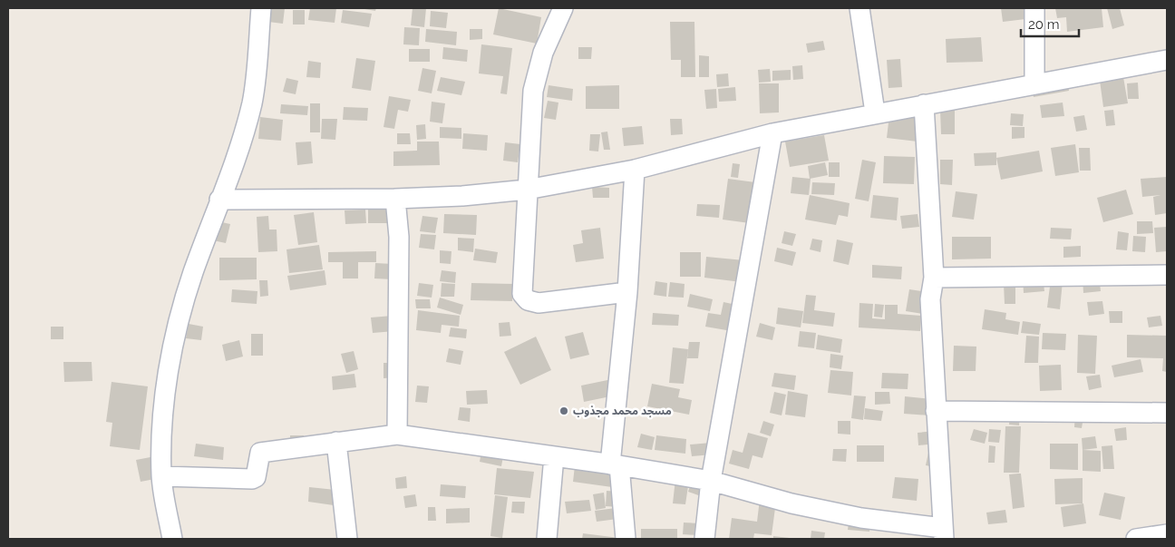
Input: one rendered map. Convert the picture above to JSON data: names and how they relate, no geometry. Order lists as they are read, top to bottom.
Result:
{
  "places": ["مسجد محمد مجذوب"],
  "scale_bar": "20 m"
}
